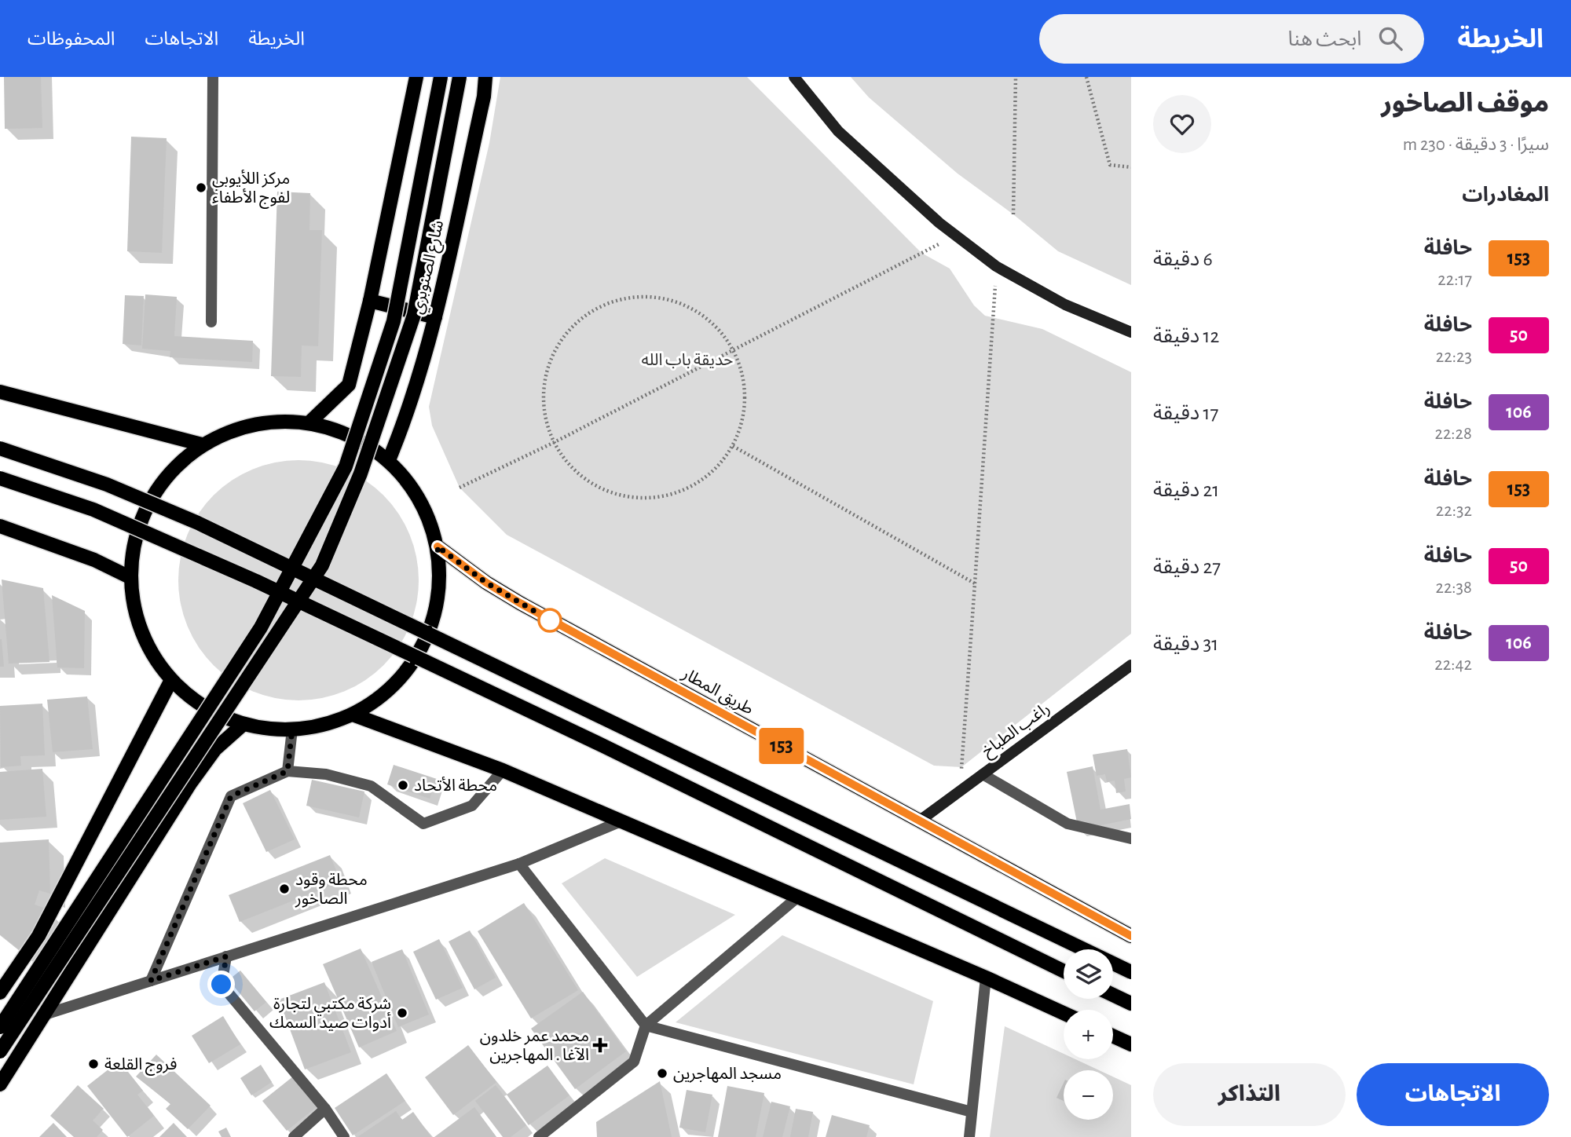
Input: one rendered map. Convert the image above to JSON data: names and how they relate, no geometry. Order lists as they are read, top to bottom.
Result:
{
  "streets": {
    "main road": ["شارع الصنوبري", "طريق المطار", "راغب الطباخ"]
  },
  "crossings": [
    ["طريق المطار", "راغب الطباخ"]
  ],
  "parks": ["حديقة باب الله"],
  "places": {
    "other": [
      "مركز اللأيوبي لفوج الأطفاء",
      "محطة الأتحاد",
      "محطة وقود الصاخور",
      "شركة مكتبي لتجارة أدوات صيد السمك",
      "فروج القلعة",
      "مسجد المهاجرين"
    ],
    "health": ["محمد عمر خلدون الآغا . المهاجرين"]
  },
  "lines": ["bus line 153"],
  "page": {
    "header": "الخريطة",
    "search": "ابحث هنا",
    "nav": ["الخريطة", "الاتجاهات", "المحفوظات"],
    "heading": [
      ["موقف الصاخور", "سيرًا · 3 دقيقة · 230 m"],
      "المغادرات"
    ],
    "on_map": "153",
    "list": [
      {
        "mark": "153",
        "name": "حافلة",
        "note": "22:17",
        "value": "6 دقيقة"
      },
      {
        "mark": "50",
        "name": "حافلة",
        "note": "22:23",
        "value": "12 دقيقة"
      },
      {
        "mark": "106",
        "name": "حافلة",
        "note": "22:28",
        "value": "17 دقيقة"
      },
      {
        "mark": "153",
        "name": "حافلة",
        "note": "22:32",
        "value": "21 دقيقة"
      },
      {
        "mark": "50",
        "name": "حافلة",
        "note": "22:38",
        "value": "27 دقيقة"
      },
      {
        "mark": "106",
        "name": "حافلة",
        "note": "22:42",
        "value": "31 دقيقة"
      }
    ],
    "map_buttons": ["+", "−"],
    "buttons": ["الاتجاهات", "التذاكر"]
  }
}
